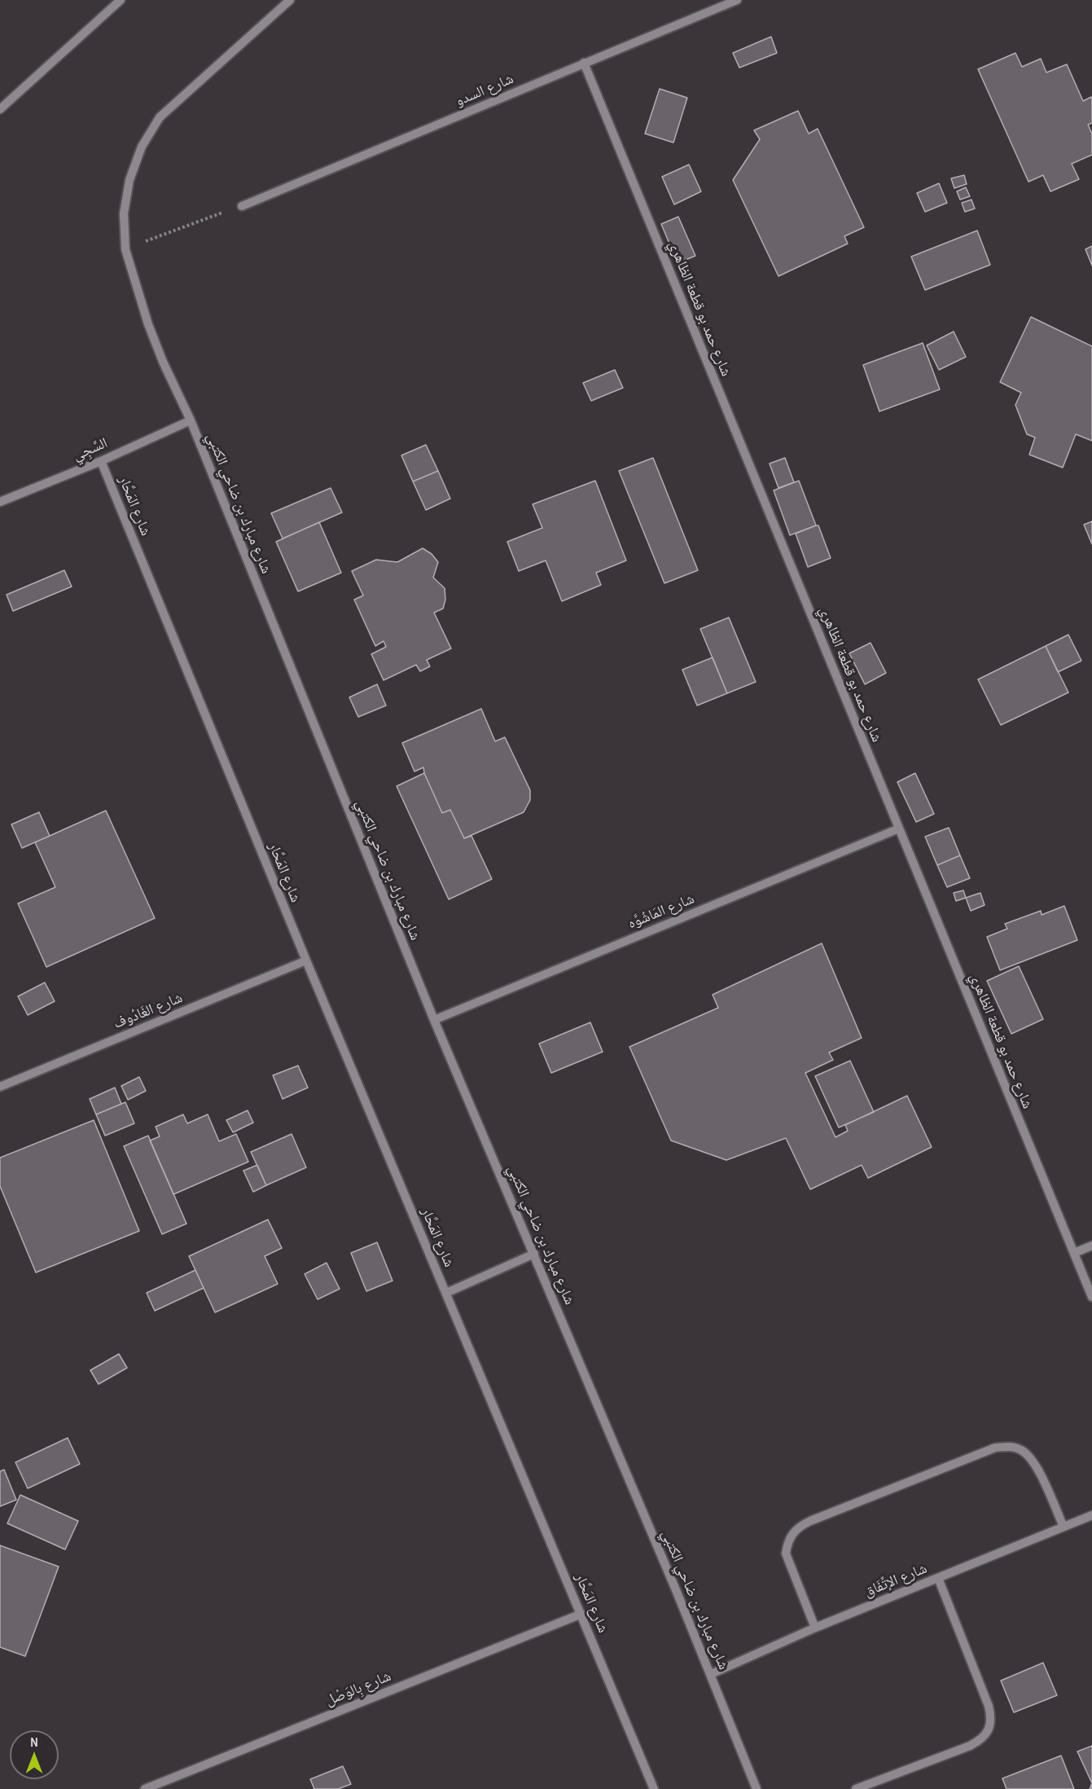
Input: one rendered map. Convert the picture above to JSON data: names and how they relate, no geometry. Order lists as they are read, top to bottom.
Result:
{
  "streets": {
    "street": [
      "شارع السدو",
      "شارع حمد بو قطعة الظاهري",
      "السَّجِي",
      "شارع مبارك بن ضاحي الكتبي",
      "شارع المَحَّار",
      "شارع المَاشُوَّه",
      "شارع الغَادُوف",
      "شارع الإتِّفَاق",
      "شارع بِالوَصْل"
    ]
  },
  "crossings": [
    ["شارع السدو", "شارع حمد بو قطعة الظاهري"],
    ["شارع حمد بو قطعة الظاهري", "شارع المَاشُوَّه"],
    ["السَّجِي", "شارع مبارك بن ضاحي الكتبي"],
    ["السَّجِي", "شارع المَحَّار"],
    ["شارع مبارك بن ضاحي الكتبي", "شارع المَاشُوَّه"],
    ["شارع مبارك بن ضاحي الكتبي", "شارع الإتِّفَاق"],
    ["شارع المَحَّار", "شارع الغَادُوف"],
    ["شارع المَحَّار", "شارع بِالوَصْل"]
  ],
  "north": "top"
}
